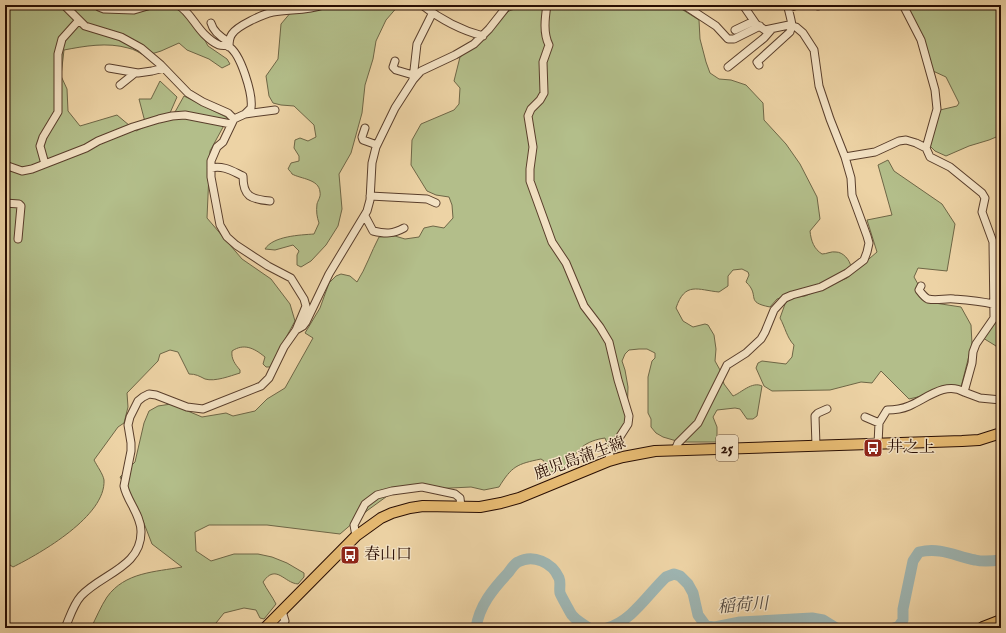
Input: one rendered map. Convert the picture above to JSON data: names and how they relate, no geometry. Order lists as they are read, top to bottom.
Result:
{
  "streets": {
    "main road": ["25", "鹿児島蒲生線"]
  },
  "water": ["稲荷川"],
  "places": {
    "bus stop": ["井之上", "春山口"]
  }
}
